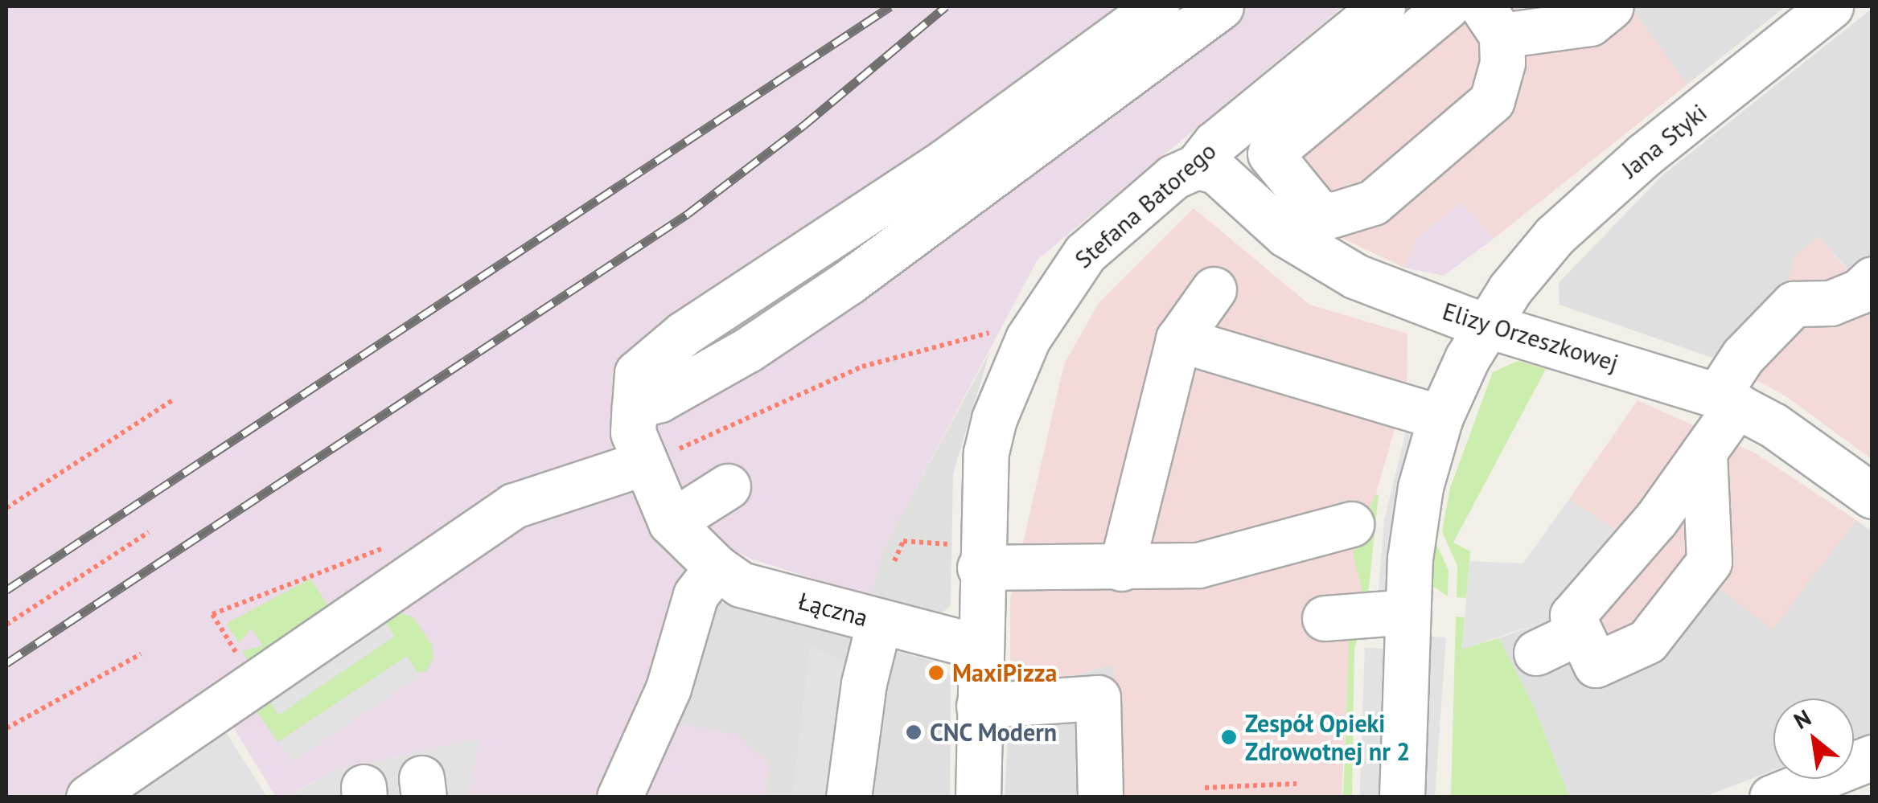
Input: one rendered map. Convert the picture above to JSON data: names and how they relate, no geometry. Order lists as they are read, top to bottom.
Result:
{
  "streets": {
    "street": [
      "Jana Styki",
      "Stefana Batorego",
      "Elizy Orzeszkowej",
      "Łączna"
    ]
  },
  "crossings": [
    ["Jana Styki", "Elizy Orzeszkowej"],
    ["Stefana Batorego", "Elizy Orzeszkowej"],
    ["Stefana Batorego", "Łączna"]
  ],
  "places": ["MaxiPizza", "CNC Modern", "Zespół Opieki Zdrowotnej nr 2"],
  "north": "top left"
}
